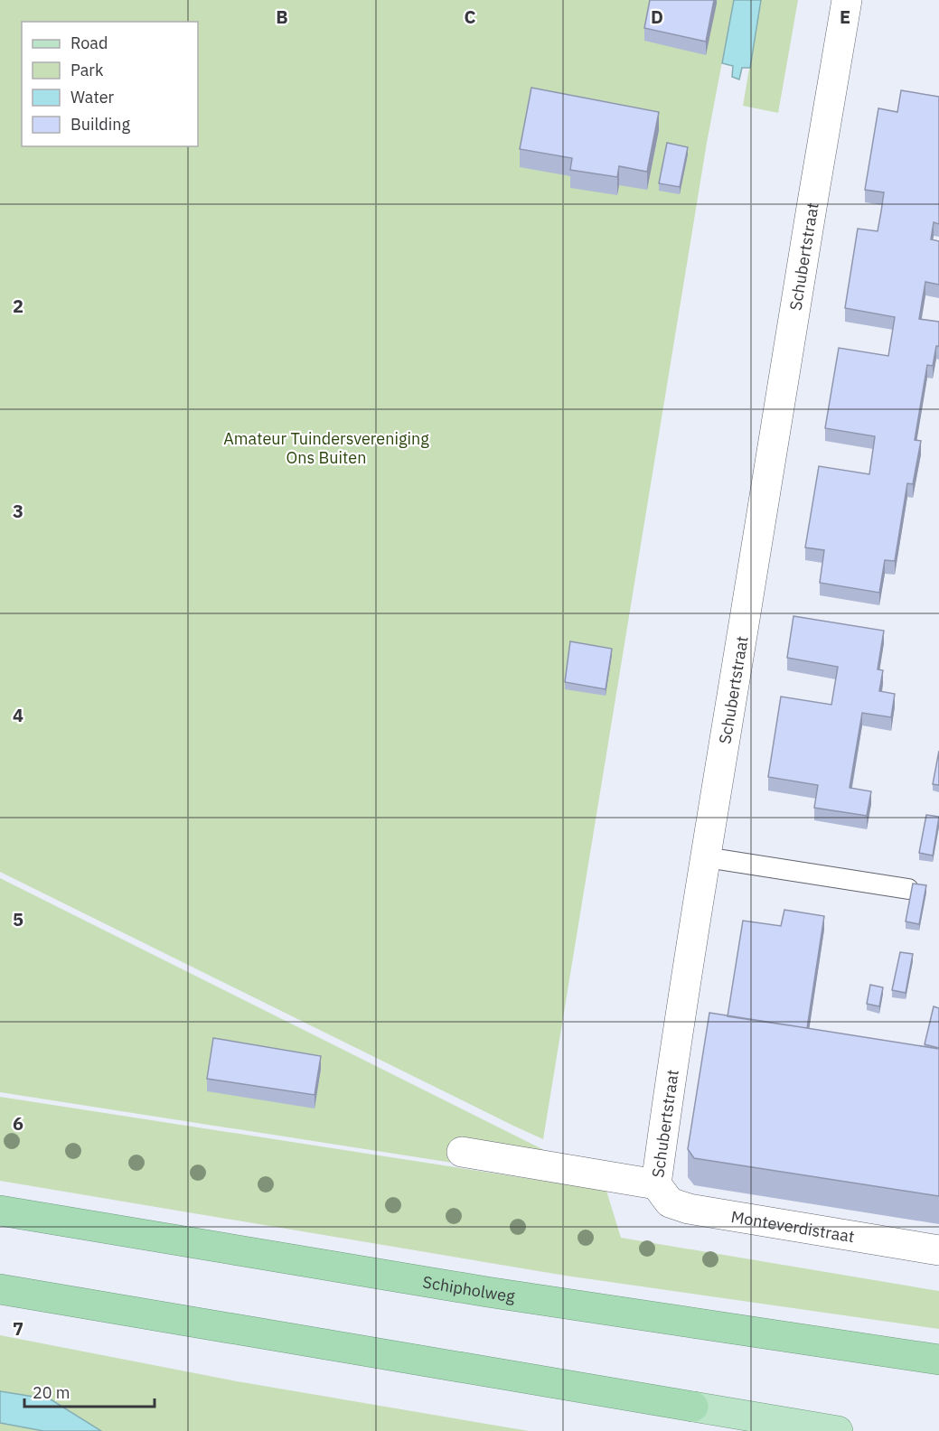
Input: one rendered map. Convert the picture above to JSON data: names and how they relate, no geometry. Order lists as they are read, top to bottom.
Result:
{
  "streets": {
    "highway": ["Schipholweg"],
    "street": ["Schubertstraat", "Monteverdistraat"]
  },
  "crossings": [
    ["Schubertstraat", "Monteverdistraat"]
  ],
  "parks": ["Amateur Tuindersvereniging Ons Buiten"],
  "legend": [
    "Road",
    "Park",
    "Water",
    "Building"
  ],
  "scale_bar": "20 m",
  "grid": {
    "columns": [
      "B",
      "C",
      "D",
      "E"
    ],
    "rows": [
      "2",
      "3",
      "4",
      "5",
      "6",
      "7"
    ]
  }
}
